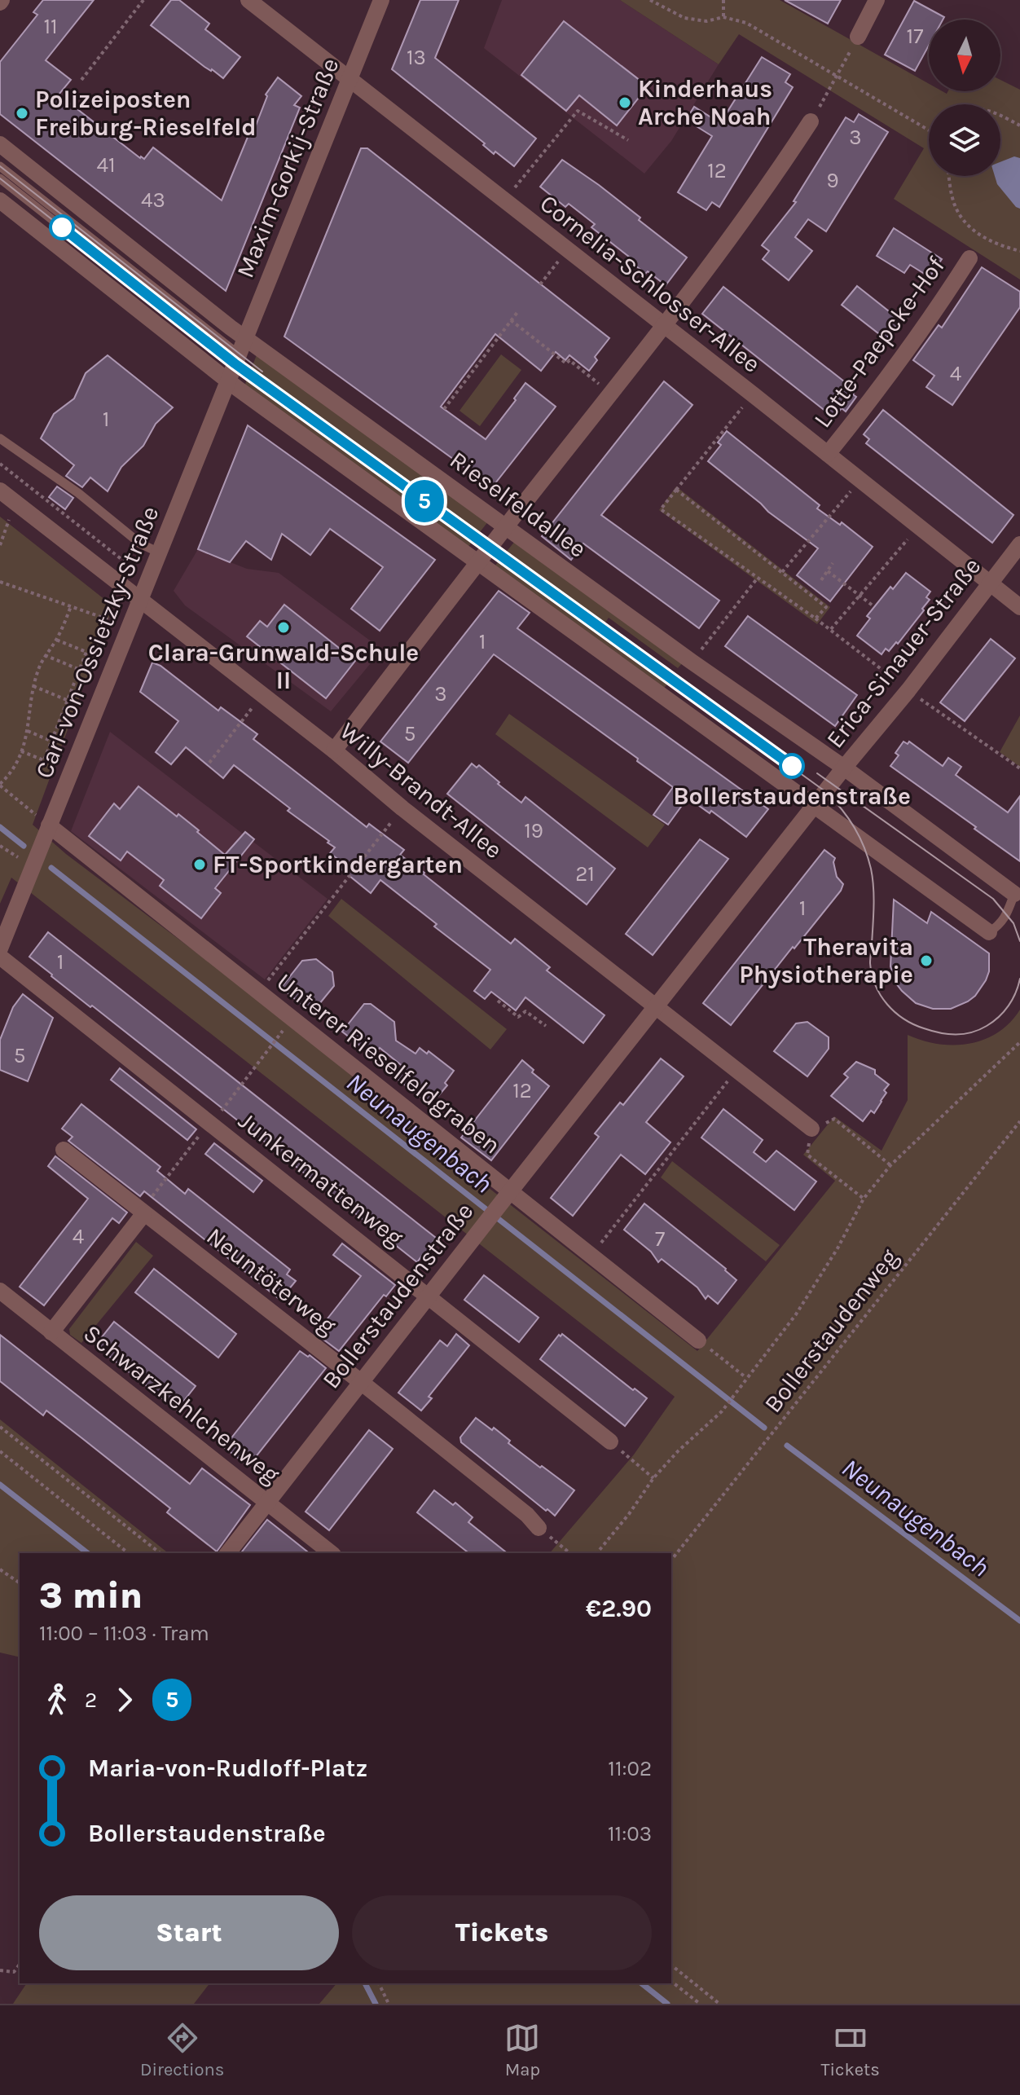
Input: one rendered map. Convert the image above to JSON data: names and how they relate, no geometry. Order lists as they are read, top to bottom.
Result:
{
  "streets": {
    "street": [
      "Maxim-Gorkij-Straße",
      "Cornelia-Schlosser-Allee",
      "Lotte-Paepcke-Hof",
      "Rieselfeldallee",
      "Carl-von-Ossietzky-Straße",
      "Erica-Sinauer-Straße",
      "Willy-Brandt-Allee",
      "Unterer Rieselfeldgraben",
      "Junkermattenweg",
      "Neuntöterweg",
      "Bollerstaudenstraße",
      "Schwarzkehlchenweg"
    ],
    "path": ["Bollerstaudenweg"]
  },
  "crossings": [
    ["Maxim-Gorkij-Straße", "Cornelia-Schlosser-Allee"],
    ["Maxim-Gorkij-Straße", "Rieselfeldallee"],
    ["Maxim-Gorkij-Straße", "Carl-von-Ossietzky-Straße"],
    ["Cornelia-Schlosser-Allee", "Lotte-Paepcke-Hof"],
    ["Cornelia-Schlosser-Allee", "Erica-Sinauer-Straße"],
    ["Rieselfeldallee", "Erica-Sinauer-Straße"],
    ["Carl-von-Ossietzky-Straße", "Willy-Brandt-Allee"],
    ["Carl-von-Ossietzky-Straße", "Unterer Rieselfeldgraben"],
    ["Erica-Sinauer-Straße", "Bollerstaudenstraße"],
    ["Willy-Brandt-Allee", "Bollerstaudenstraße"],
    ["Unterer Rieselfeldgraben", "Bollerstaudenstraße"],
    ["Junkermattenweg", "Bollerstaudenstraße"],
    ["Neuntöterweg", "Bollerstaudenstraße"],
    ["Bollerstaudenstraße", "Schwarzkehlchenweg"]
  ],
  "water": ["Neunaugenbach"],
  "places": [
    "Kinderhaus Arche Noah",
    "Polizeiposten Freiburg-Rieselfeld",
    "Clara-Grunwald-Schule II",
    "Bollerstaudenstraße",
    "FT-Sportkindergarten",
    "Theravita Physiotherapie"
  ],
  "lines": ["tram line 5"],
  "house_numbers": [
    "11",
    "17",
    "13",
    "3",
    "41",
    "12",
    "9",
    "43",
    "4",
    "1",
    "1",
    "3",
    "5",
    "19",
    "21",
    "1",
    "1",
    "5",
    "12",
    "4",
    "7"
  ],
  "north": "bottom",
  "page": {
    "on_map": "5",
    "heading": ["3 min", "11:00 – 11:03 · Tram", "€2.90"],
    "legs": ["2", "5"],
    "list": [
      {
        "name": "Maria-von-Rudloff-Platz",
        "value": "11:02"
      },
      {
        "name": "Bollerstaudenstraße",
        "value": "11:03"
      }
    ],
    "buttons": ["Start", "Tickets"],
    "tabs": ["Directions", "Map", "Tickets"]
  }
}
